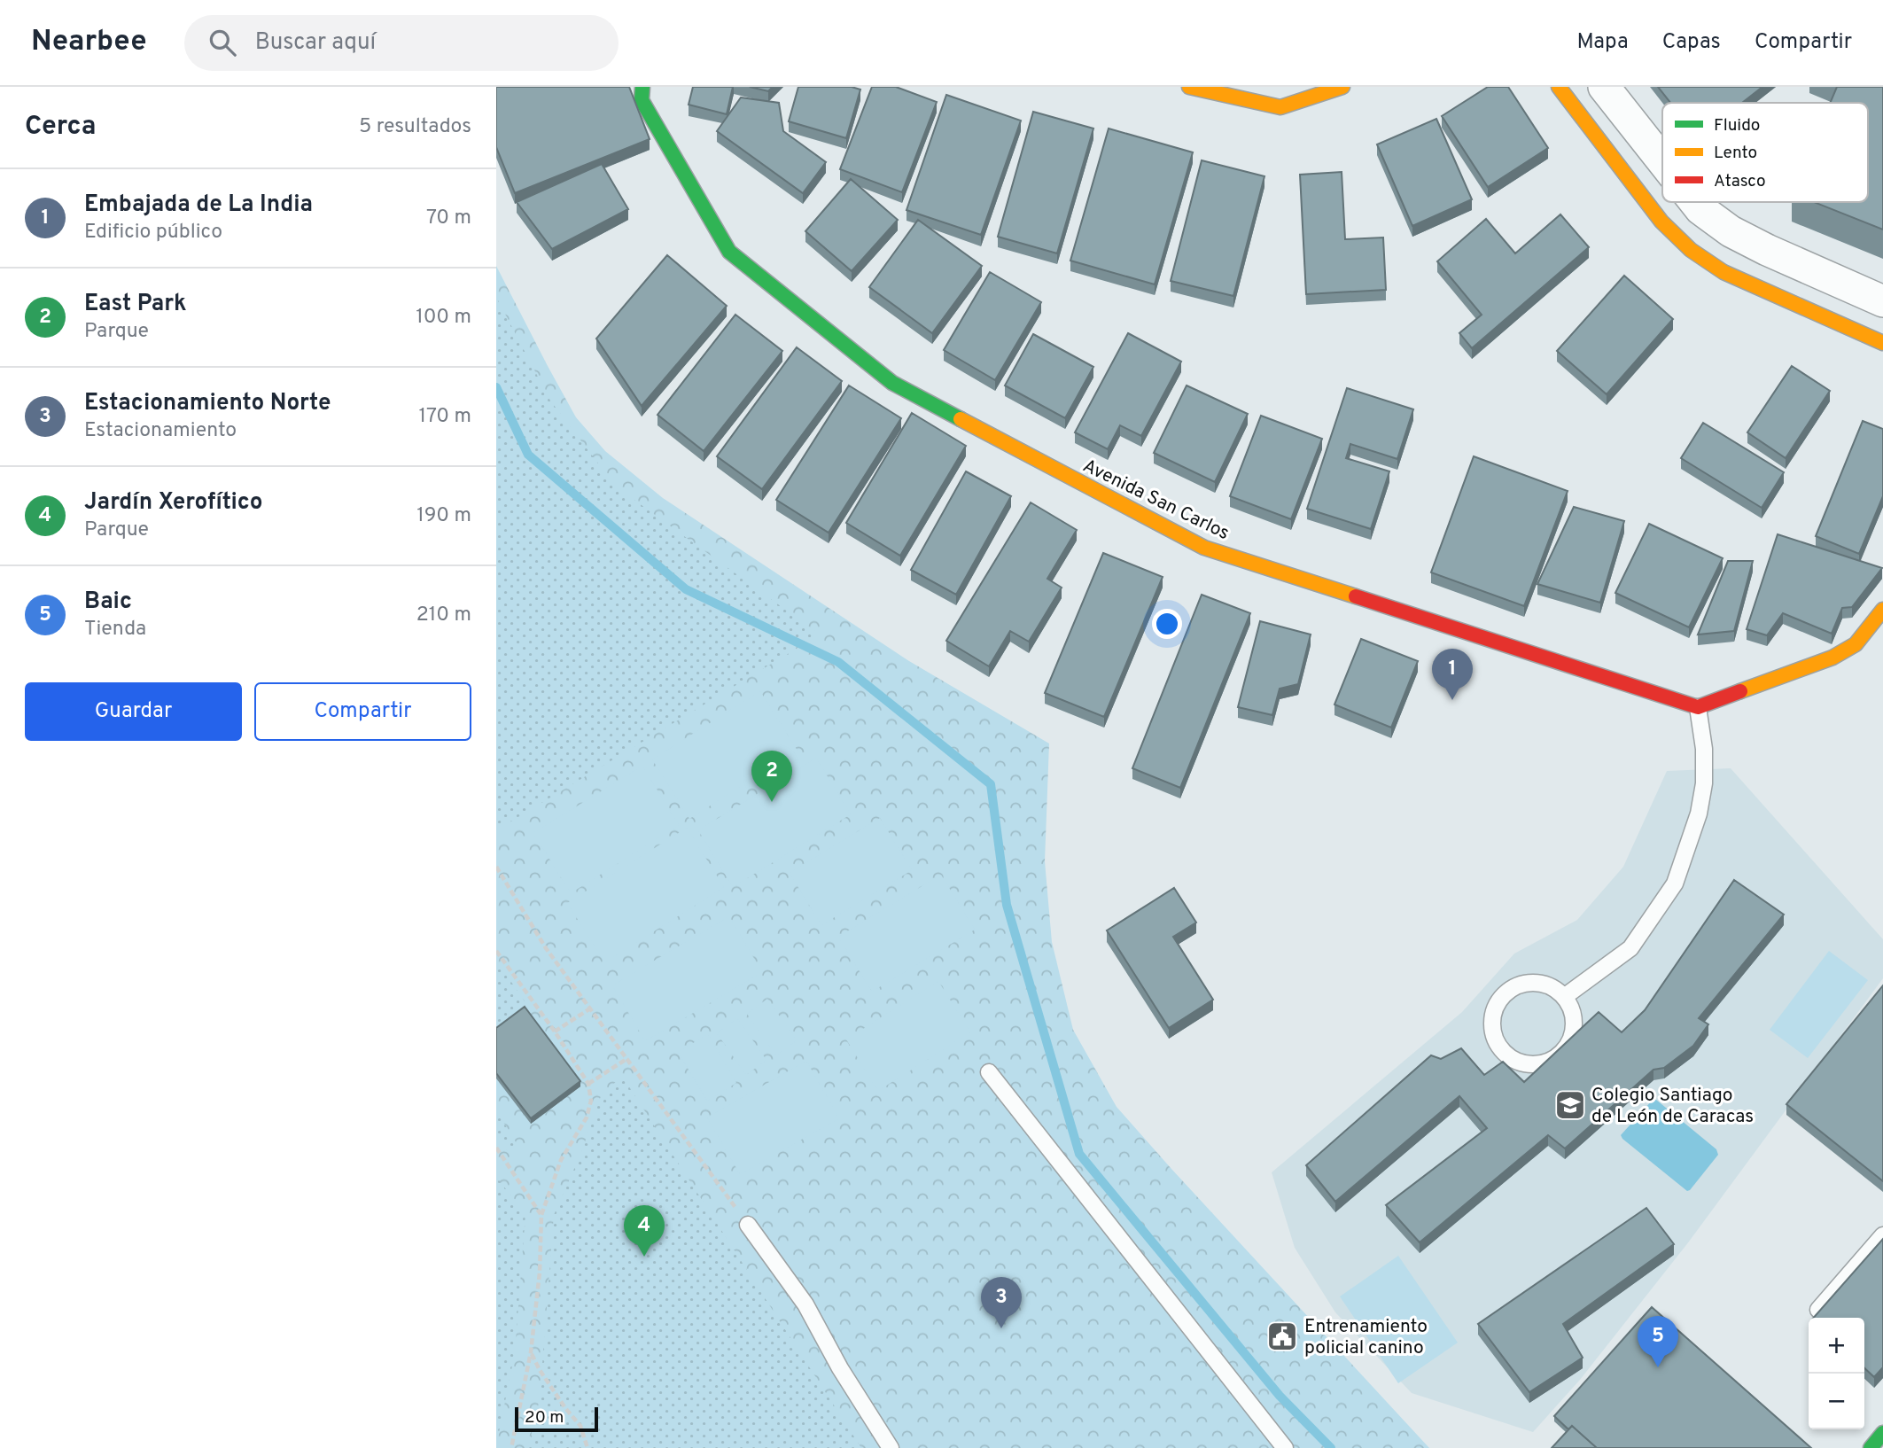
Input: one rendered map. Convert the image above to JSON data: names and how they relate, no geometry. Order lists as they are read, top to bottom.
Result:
{
  "streets": {
    "street": ["Avenida San Carlos"]
  },
  "places": {
    "school or university": ["Colegio Santiago de León de Caracas"],
    "public building": ["Entrenamiento policial canino"]
  },
  "legend": ["Fluido", "Lento", "Atasco"],
  "scale_bar": "20 m",
  "page": {
    "header": "Nearbee",
    "search": "Buscar aquí",
    "nav": ["Mapa", "Capas", "Compartir"],
    "heading": ["Cerca", "5 resultados"],
    "list": [
      {
        "mark": "1",
        "name": "Embajada de La India",
        "note": "Edificio público",
        "value": "70 m"
      },
      {
        "mark": "2",
        "name": "East Park",
        "note": "Parque",
        "value": "100 m"
      },
      {
        "mark": "3",
        "name": "Estacionamiento Norte",
        "note": "Estacionamiento",
        "value": "170 m"
      },
      {
        "mark": "4",
        "name": "Jardín Xerofítico",
        "note": "Parque",
        "value": "190 m"
      },
      {
        "mark": "5",
        "name": "Baic",
        "note": "Tienda",
        "value": "210 m"
      }
    ],
    "pins": [
      "1",
      "2",
      "4",
      "3",
      "5"
    ],
    "buttons": ["Guardar", "Compartir"],
    "map_buttons": ["+", "−"],
    "scale": "20 m"
  }
}
